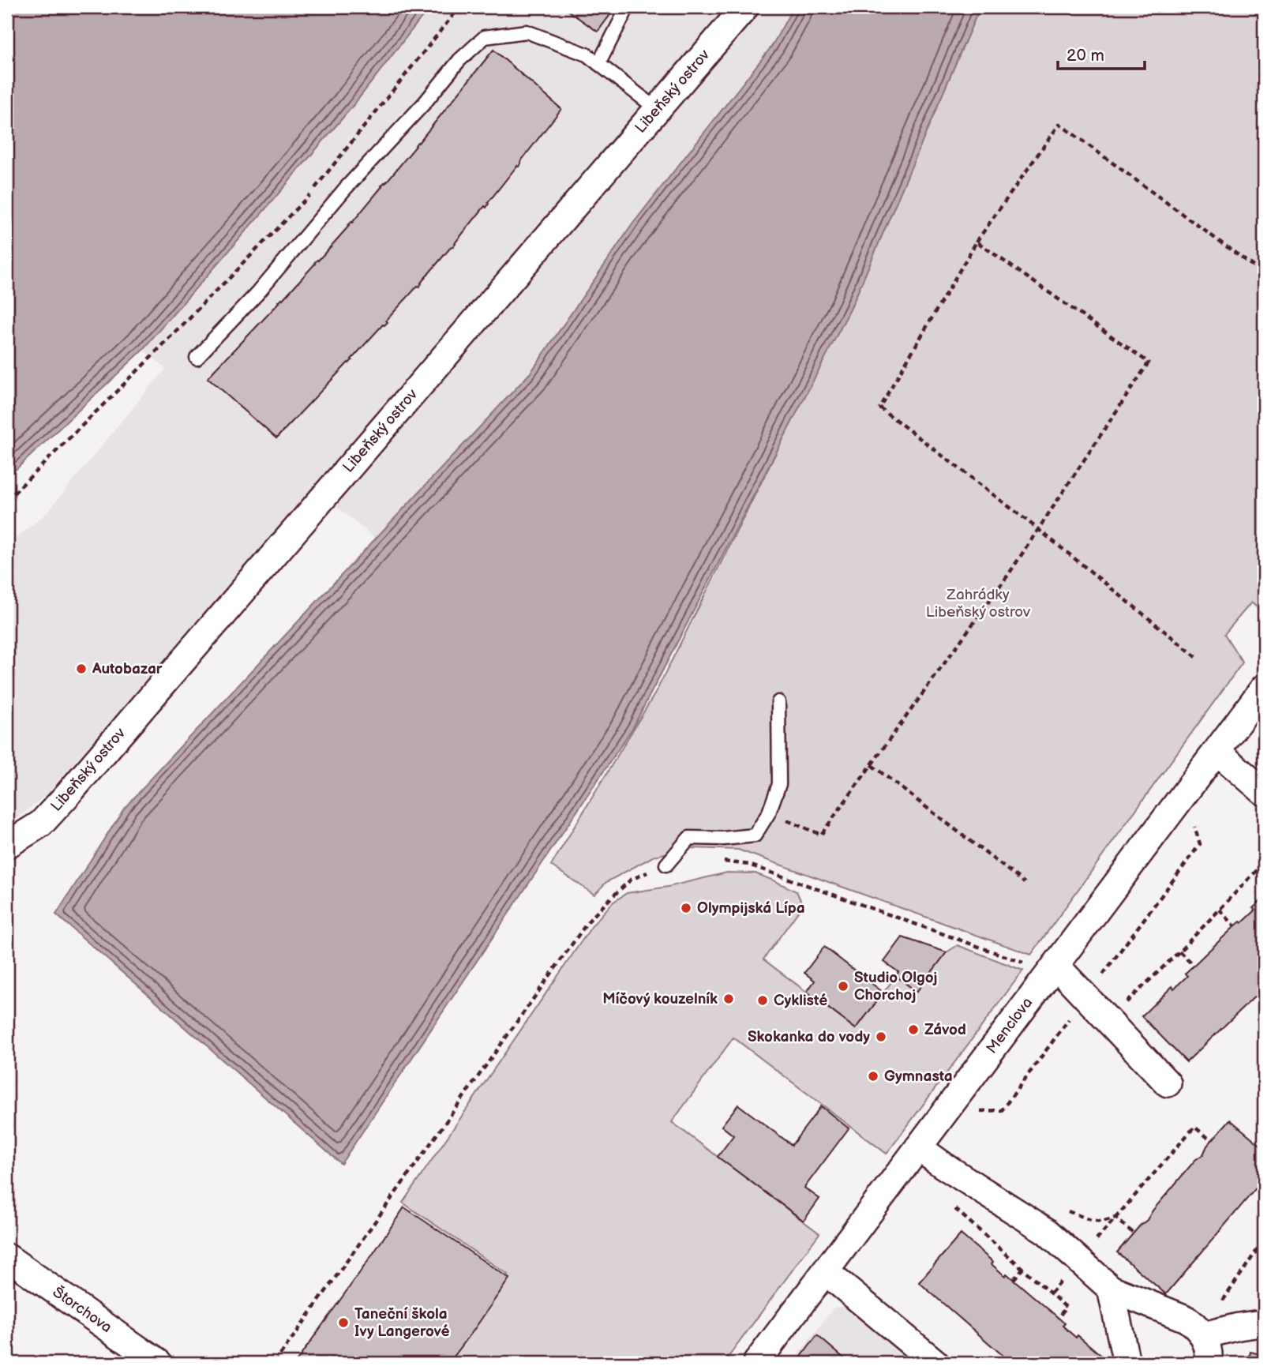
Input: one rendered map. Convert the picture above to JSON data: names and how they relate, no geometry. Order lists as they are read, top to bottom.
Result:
{
  "streets": {
    "street": ["Libeňský ostrov", "Menclova", "Štorchova"]
  },
  "parks": ["Zahrádky Libeňský ostrov"],
  "places": [
    "Autobazar",
    "Olympijská Lípa",
    "Studio Olgoj Chorchoj",
    "Míčový kouzelník",
    "Cyklisté",
    "Závod",
    "Skokanka do vody",
    "Gymnasta",
    "Taneční škola Ivy Langerové"
  ],
  "scale_bar": "20 m"
}
